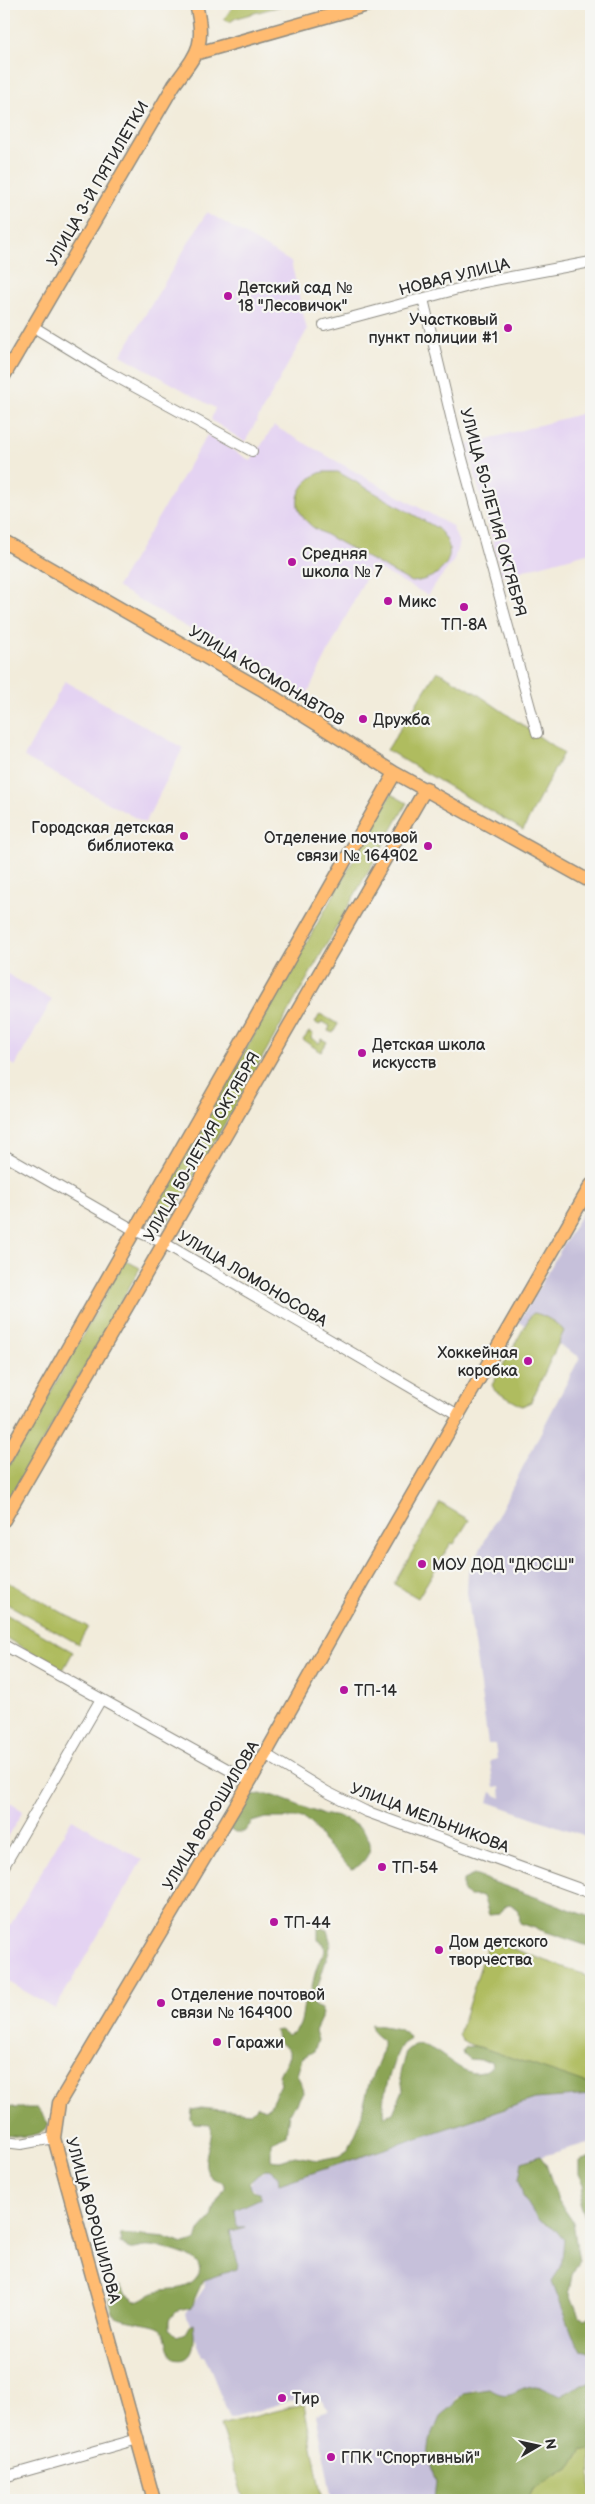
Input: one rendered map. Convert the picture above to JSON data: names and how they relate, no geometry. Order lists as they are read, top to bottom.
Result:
{
  "streets": {
    "main road": [
      "УЛИЦА 3-Й ПЯТИЛЕТКИ",
      "УЛИЦА 50-ЛЕТИЯ ОКТЯБРЯ",
      "УЛИЦА КОСМОНАВТОВ",
      "УЛИЦА ВОРОШИЛОВА"
    ],
    "street": ["НОВАЯ УЛИЦА", "УЛИЦА ЛОМОНОСОВА", "УЛИЦА МЕЛЬНИКОВА"]
  },
  "crossings": [
    ["НОВАЯ УЛИЦА", "УЛИЦА 50-ЛЕТИЯ ОКТЯБРЯ"],
    ["УЛИЦА 50-ЛЕТИЯ ОКТЯБРЯ", "УЛИЦА КОСМОНАВТОВ"],
    ["УЛИЦА 50-ЛЕТИЯ ОКТЯБРЯ", "УЛИЦА ЛОМОНОСОВА"],
    ["УЛИЦА ЛОМОНОСОВА", "УЛИЦА ВОРОШИЛОВА"],
    ["УЛИЦА ВОРОШИЛОВА", "УЛИЦА МЕЛЬНИКОВА"]
  ],
  "places": [
    "Детский сад № 18 \"Лесовичок\"",
    "Участковый пункт полиции #1",
    "Средняя школа № 7",
    "Микс",
    "ТП-8А",
    "Дружба",
    "Городская детская библиотека",
    "Отделение почтовой связи № 164902",
    "Детская школа искусств",
    "Хоккейная коробка",
    "МОУ ДОД \"ДЮСШ\"",
    "ТП-14",
    "ТП-54",
    "ТП-44",
    "Дом детского творчества",
    "Отделение почтовой связи № 164900",
    "Гаражи",
    "Тир",
    "ГПК \"Спортивный\""
  ],
  "north": "right"
}
